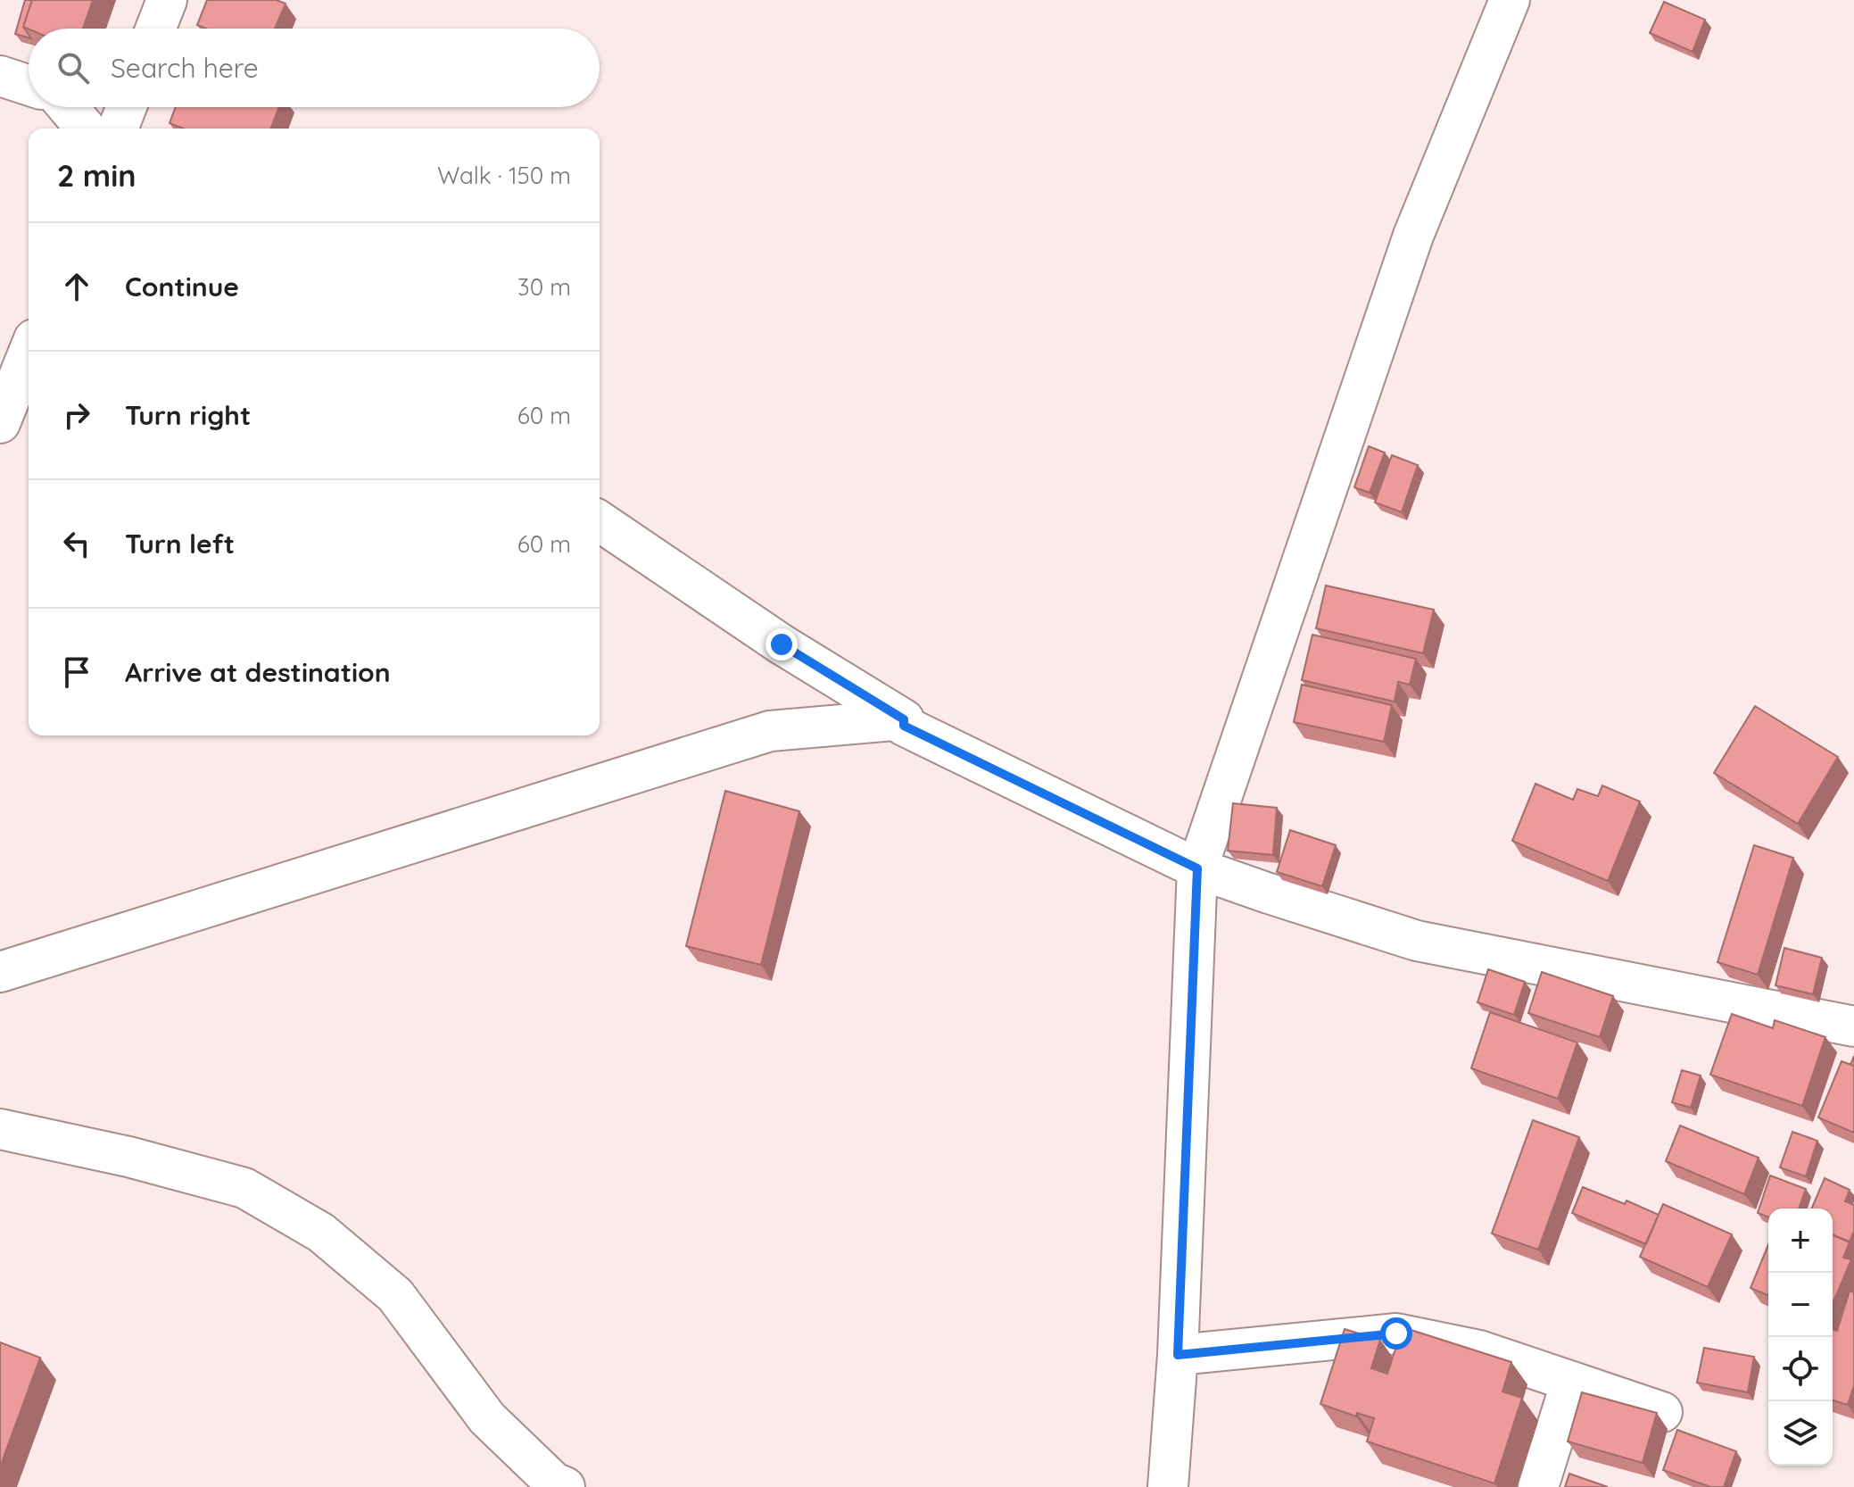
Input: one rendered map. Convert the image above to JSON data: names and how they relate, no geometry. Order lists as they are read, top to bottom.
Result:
{
  "page": {
    "search": "Search here",
    "heading": ["2 min", "Walk · 150 m"],
    "list": [
      ["Continue", "30 m"],
      ["Turn right", "60 m"],
      ["Turn left", "60 m"],
      "Arrive at destination"
    ],
    "map_buttons": ["+", "−"]
  }
}
